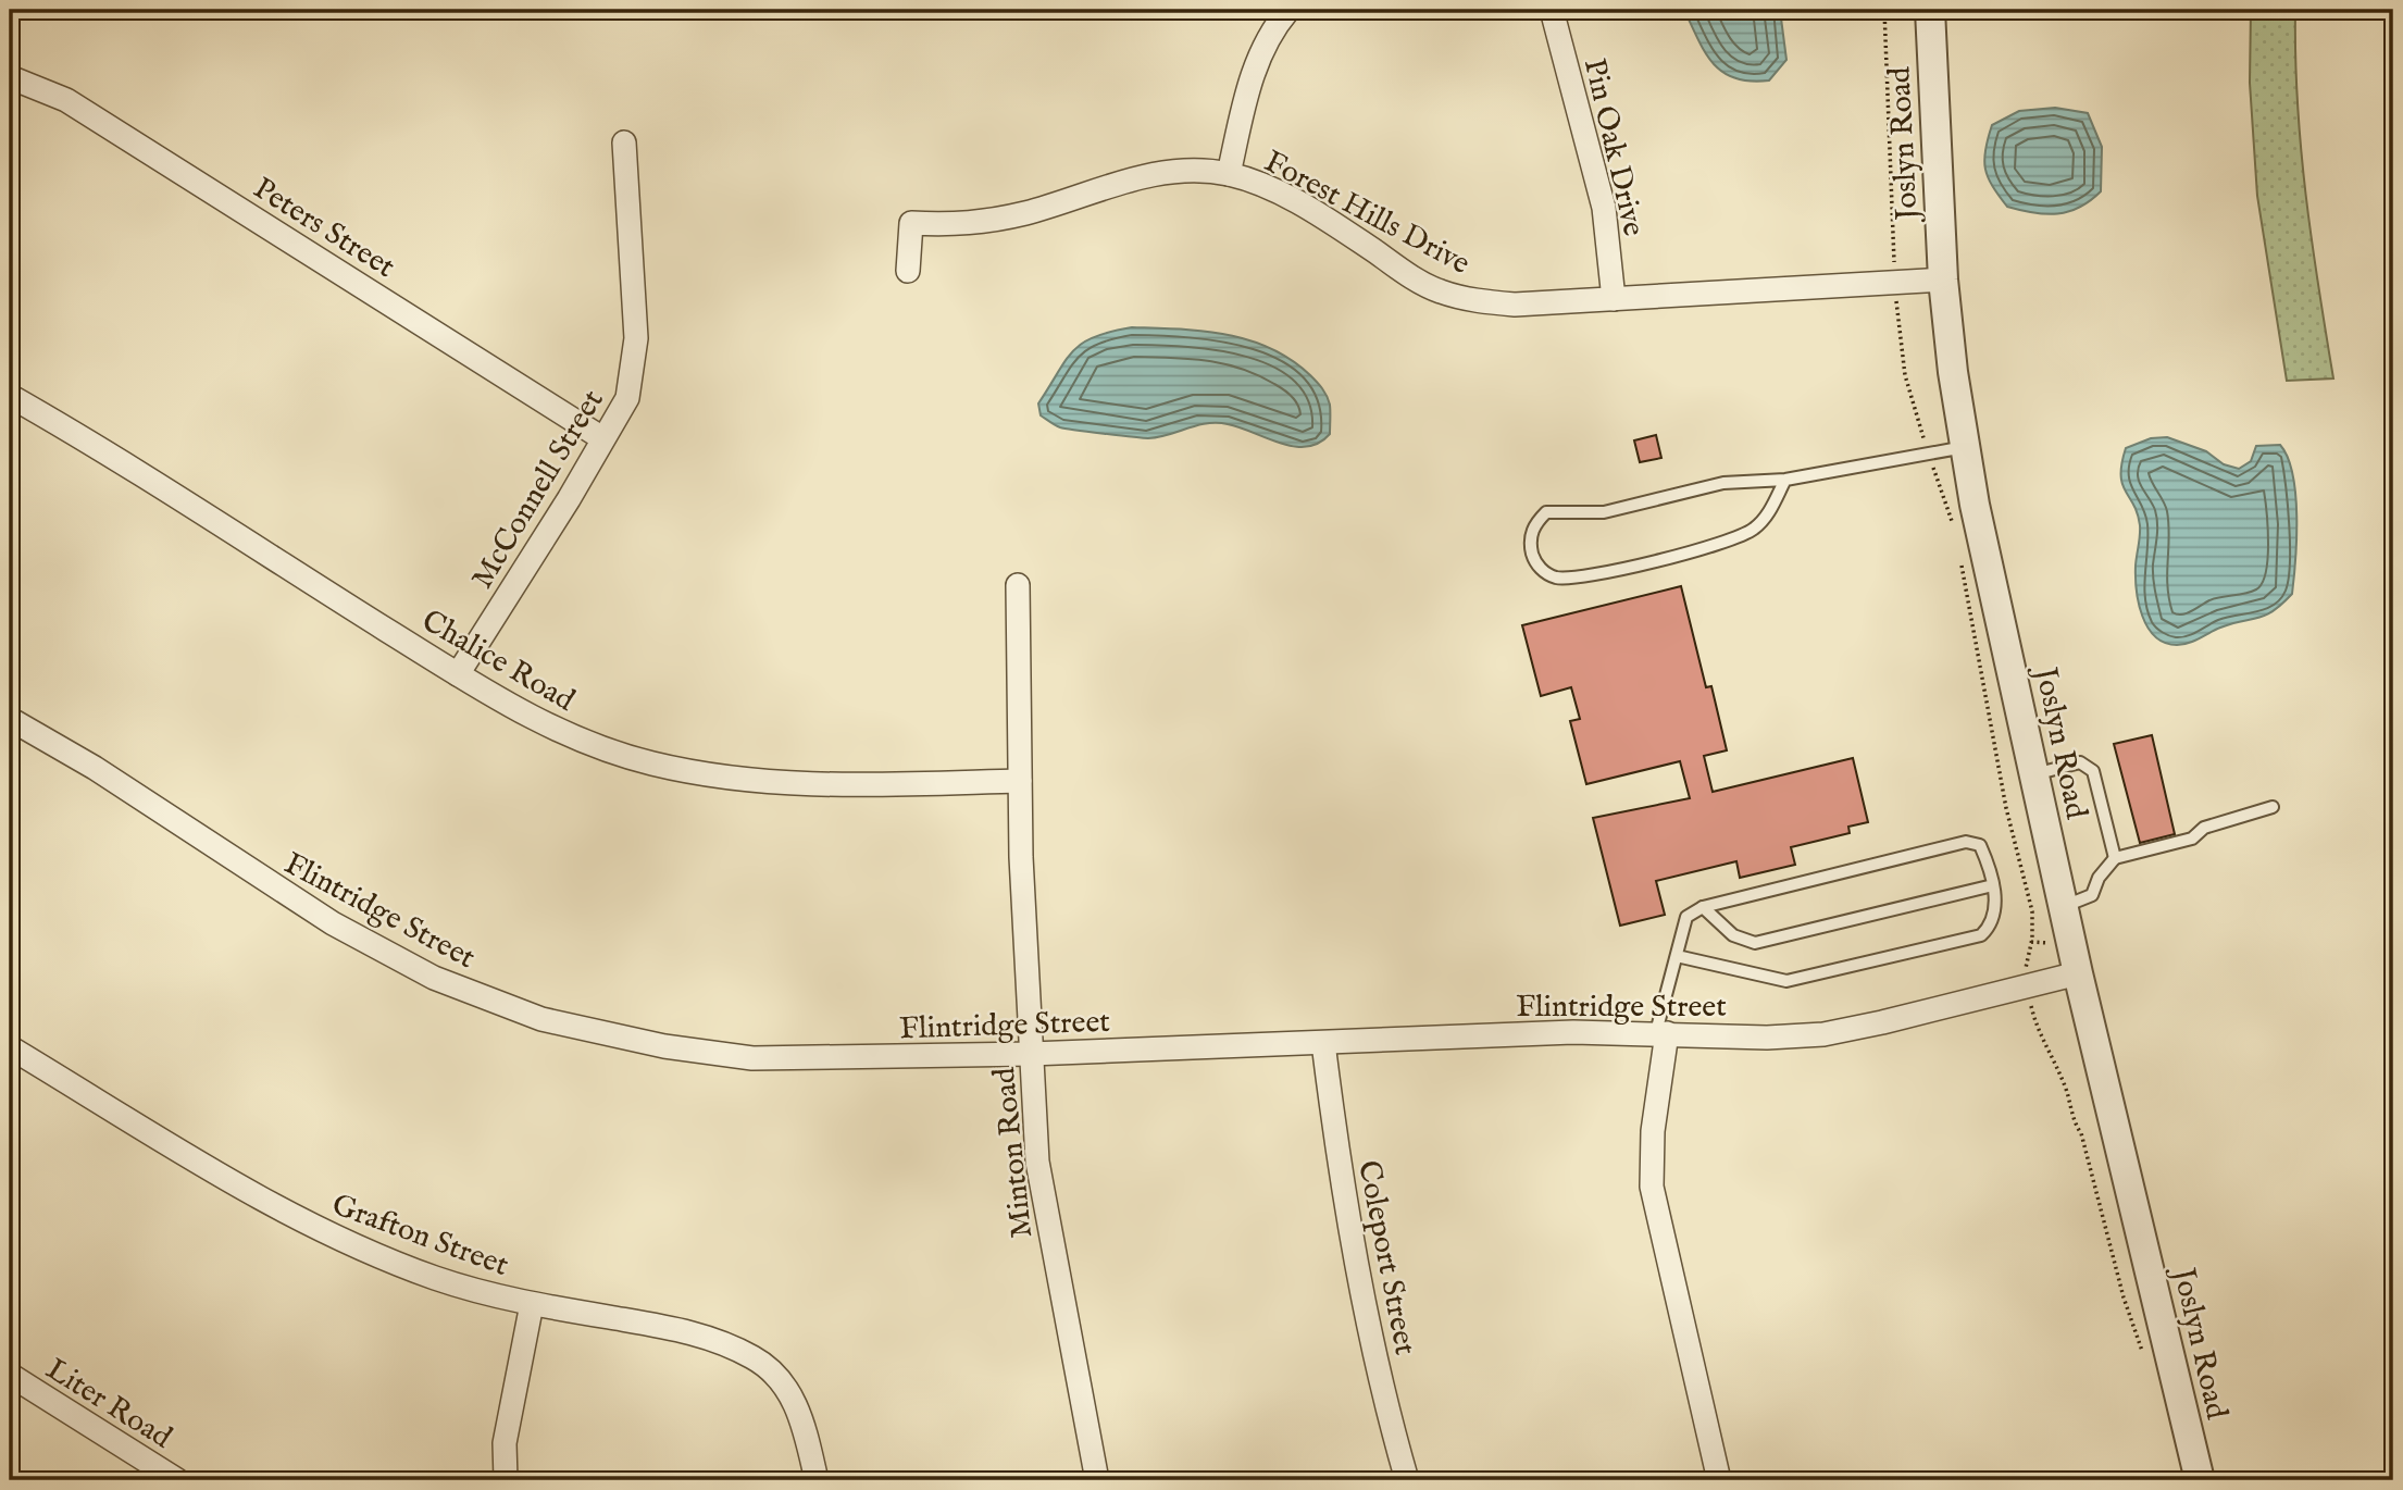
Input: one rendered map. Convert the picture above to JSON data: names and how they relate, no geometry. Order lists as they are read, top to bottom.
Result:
{
  "streets": {
    "street": [
      "Joslyn Road",
      "Pin Oak Drive",
      "Forest Hills Drive",
      "Peters Street",
      "McConnell Street",
      "Chalice Road",
      "Flintridge Street",
      "Minton Road",
      "Grafton Street",
      "Coleport Street",
      "Liter Road"
    ]
  },
  "crossings": [
    ["Joslyn Road", "Forest Hills Drive"],
    ["Joslyn Road", "Flintridge Street"],
    ["Pin Oak Drive", "Forest Hills Drive"],
    ["Peters Street", "McConnell Street"],
    ["McConnell Street", "Chalice Road"],
    ["Chalice Road", "Minton Road"],
    ["Flintridge Street", "Minton Road"],
    ["Flintridge Street", "Coleport Street"]
  ]
}
